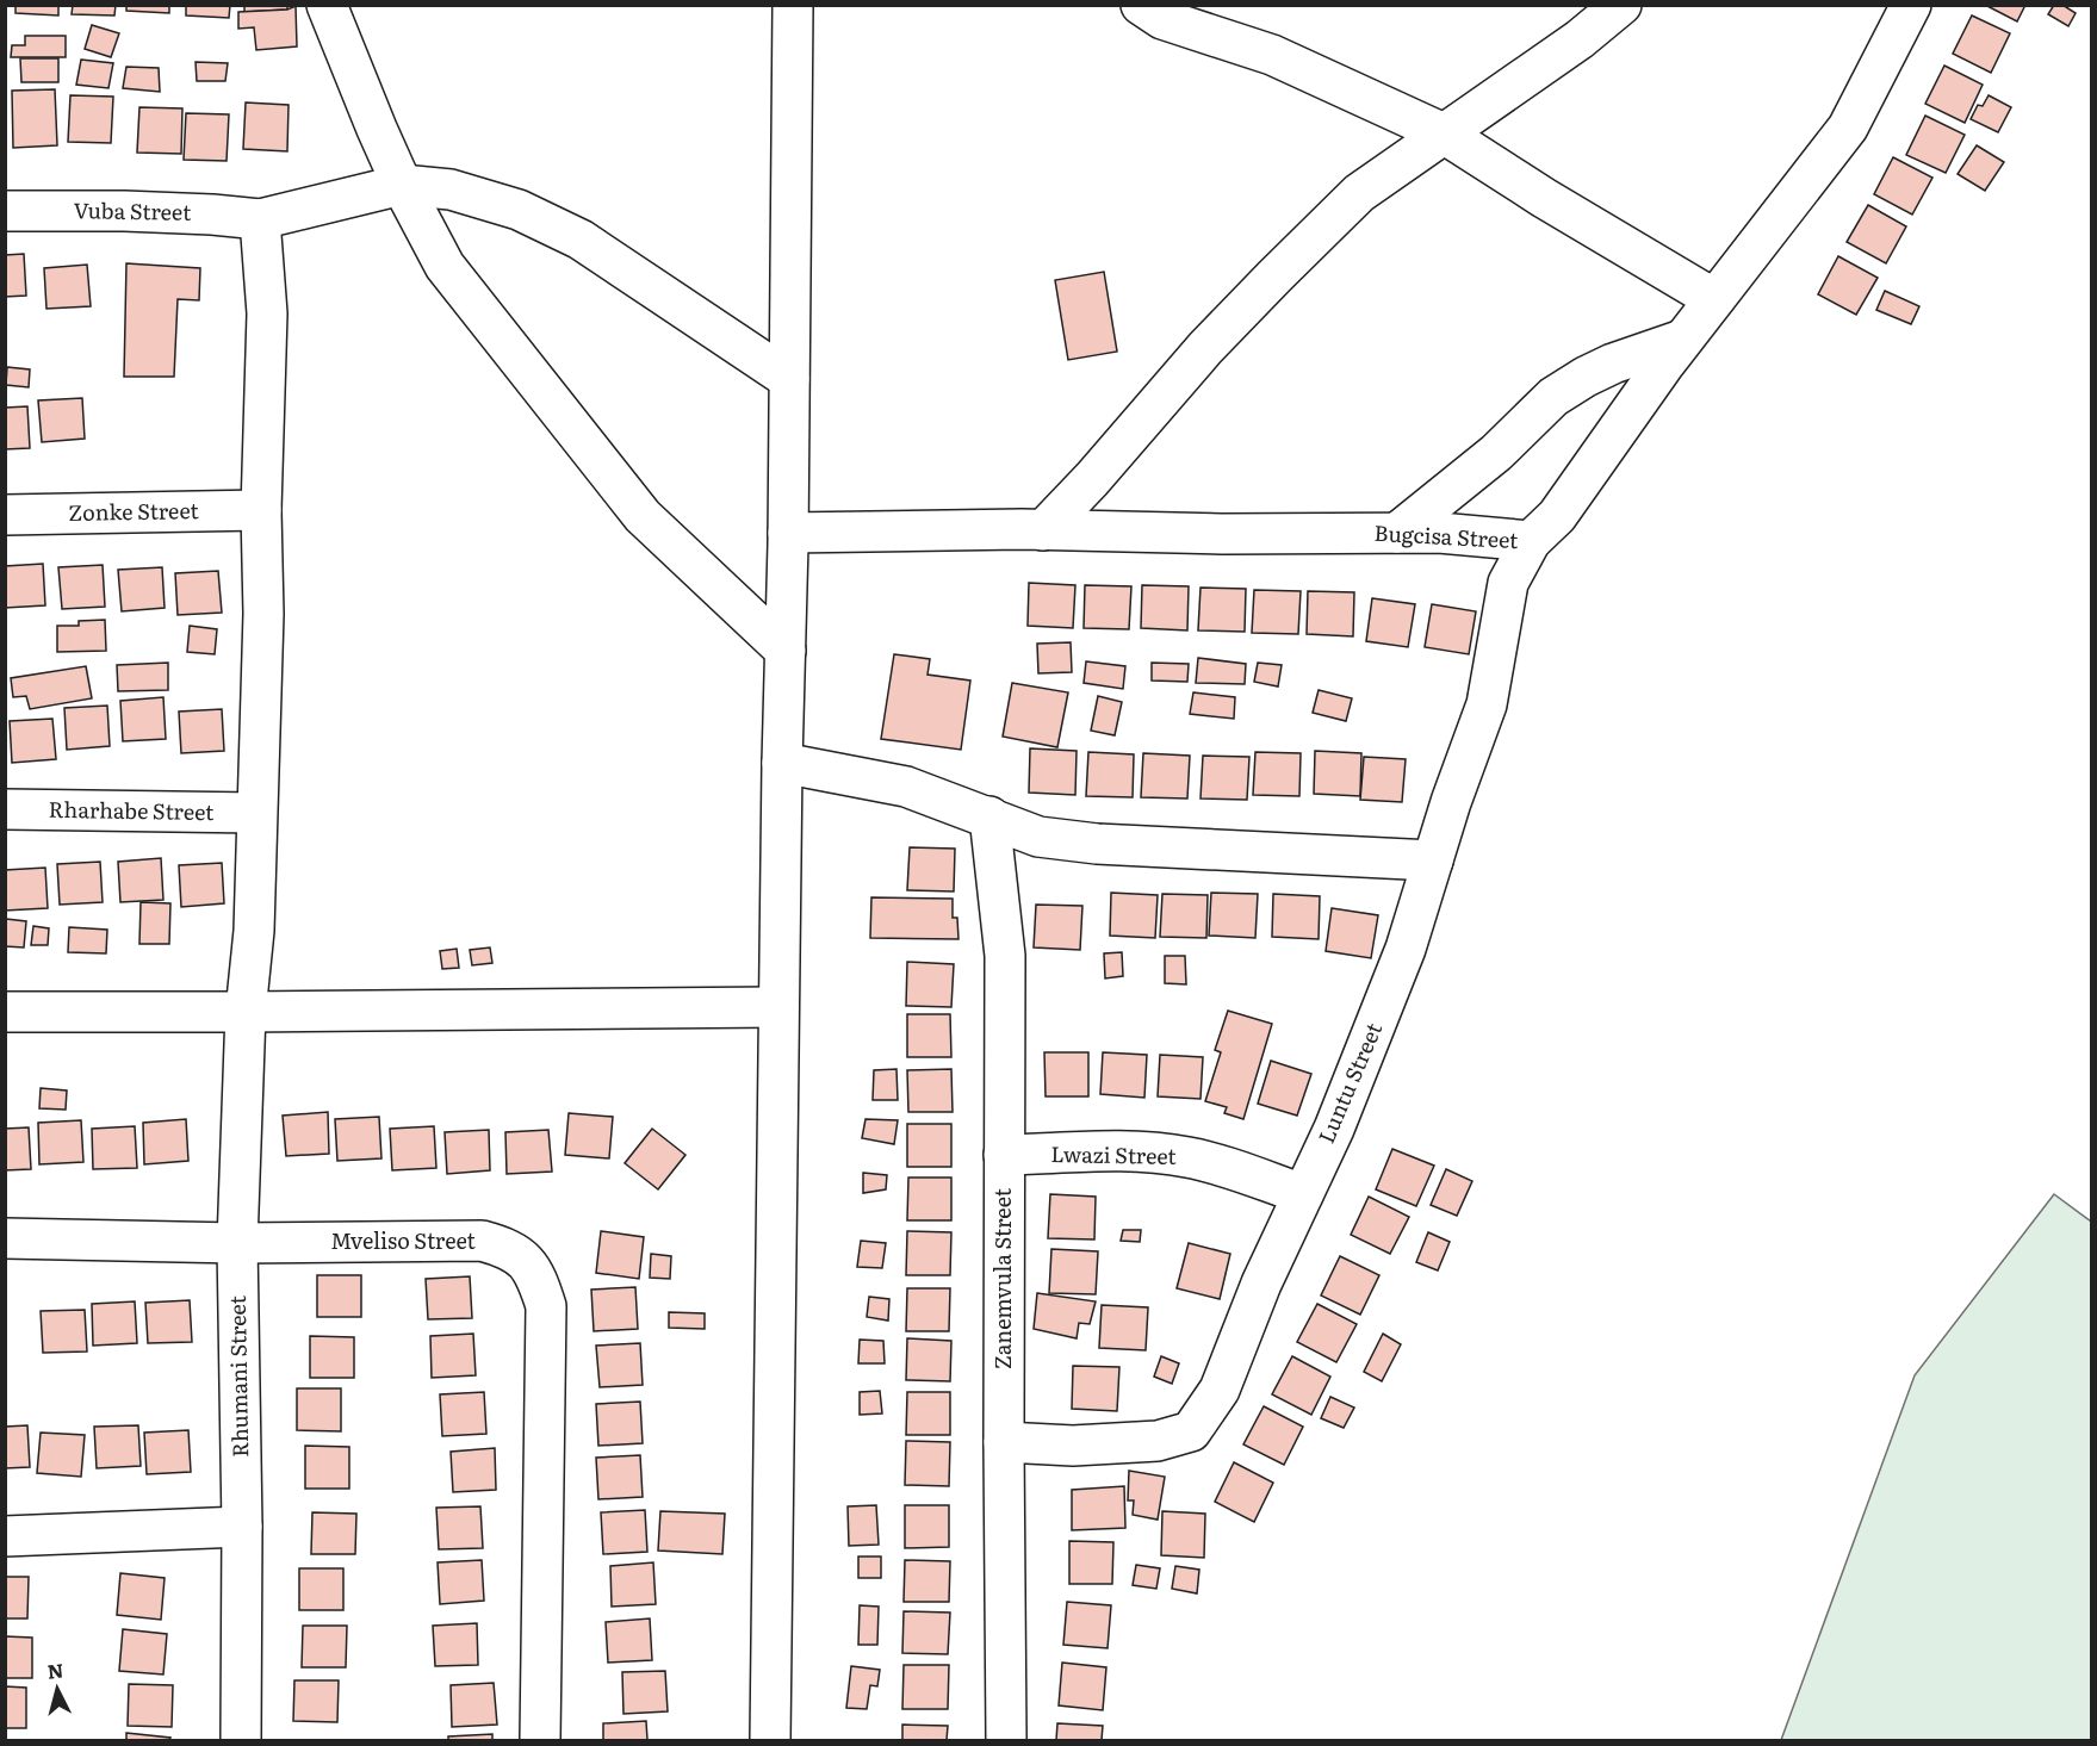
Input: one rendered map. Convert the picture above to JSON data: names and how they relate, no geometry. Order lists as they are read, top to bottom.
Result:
{
  "streets": {
    "street": [
      "Vuba Street",
      "Zonke Street",
      "Bugcisa Street",
      "Rharhabe Street",
      "Luntu Street",
      "Lwazi Street",
      "Mveliso Street",
      "Zanemvula Street",
      "Rhumani Street"
    ]
  },
  "crossings": [
    ["Vuba Street", "Rhumani Street"],
    ["Zonke Street", "Rhumani Street"],
    ["Bugcisa Street", "Luntu Street"],
    ["Rharhabe Street", "Rhumani Street"],
    ["Luntu Street", "Lwazi Street"],
    ["Luntu Street", "Zanemvula Street"],
    ["Lwazi Street", "Zanemvula Street"],
    ["Mveliso Street", "Rhumani Street"]
  ],
  "north": "top"
}
